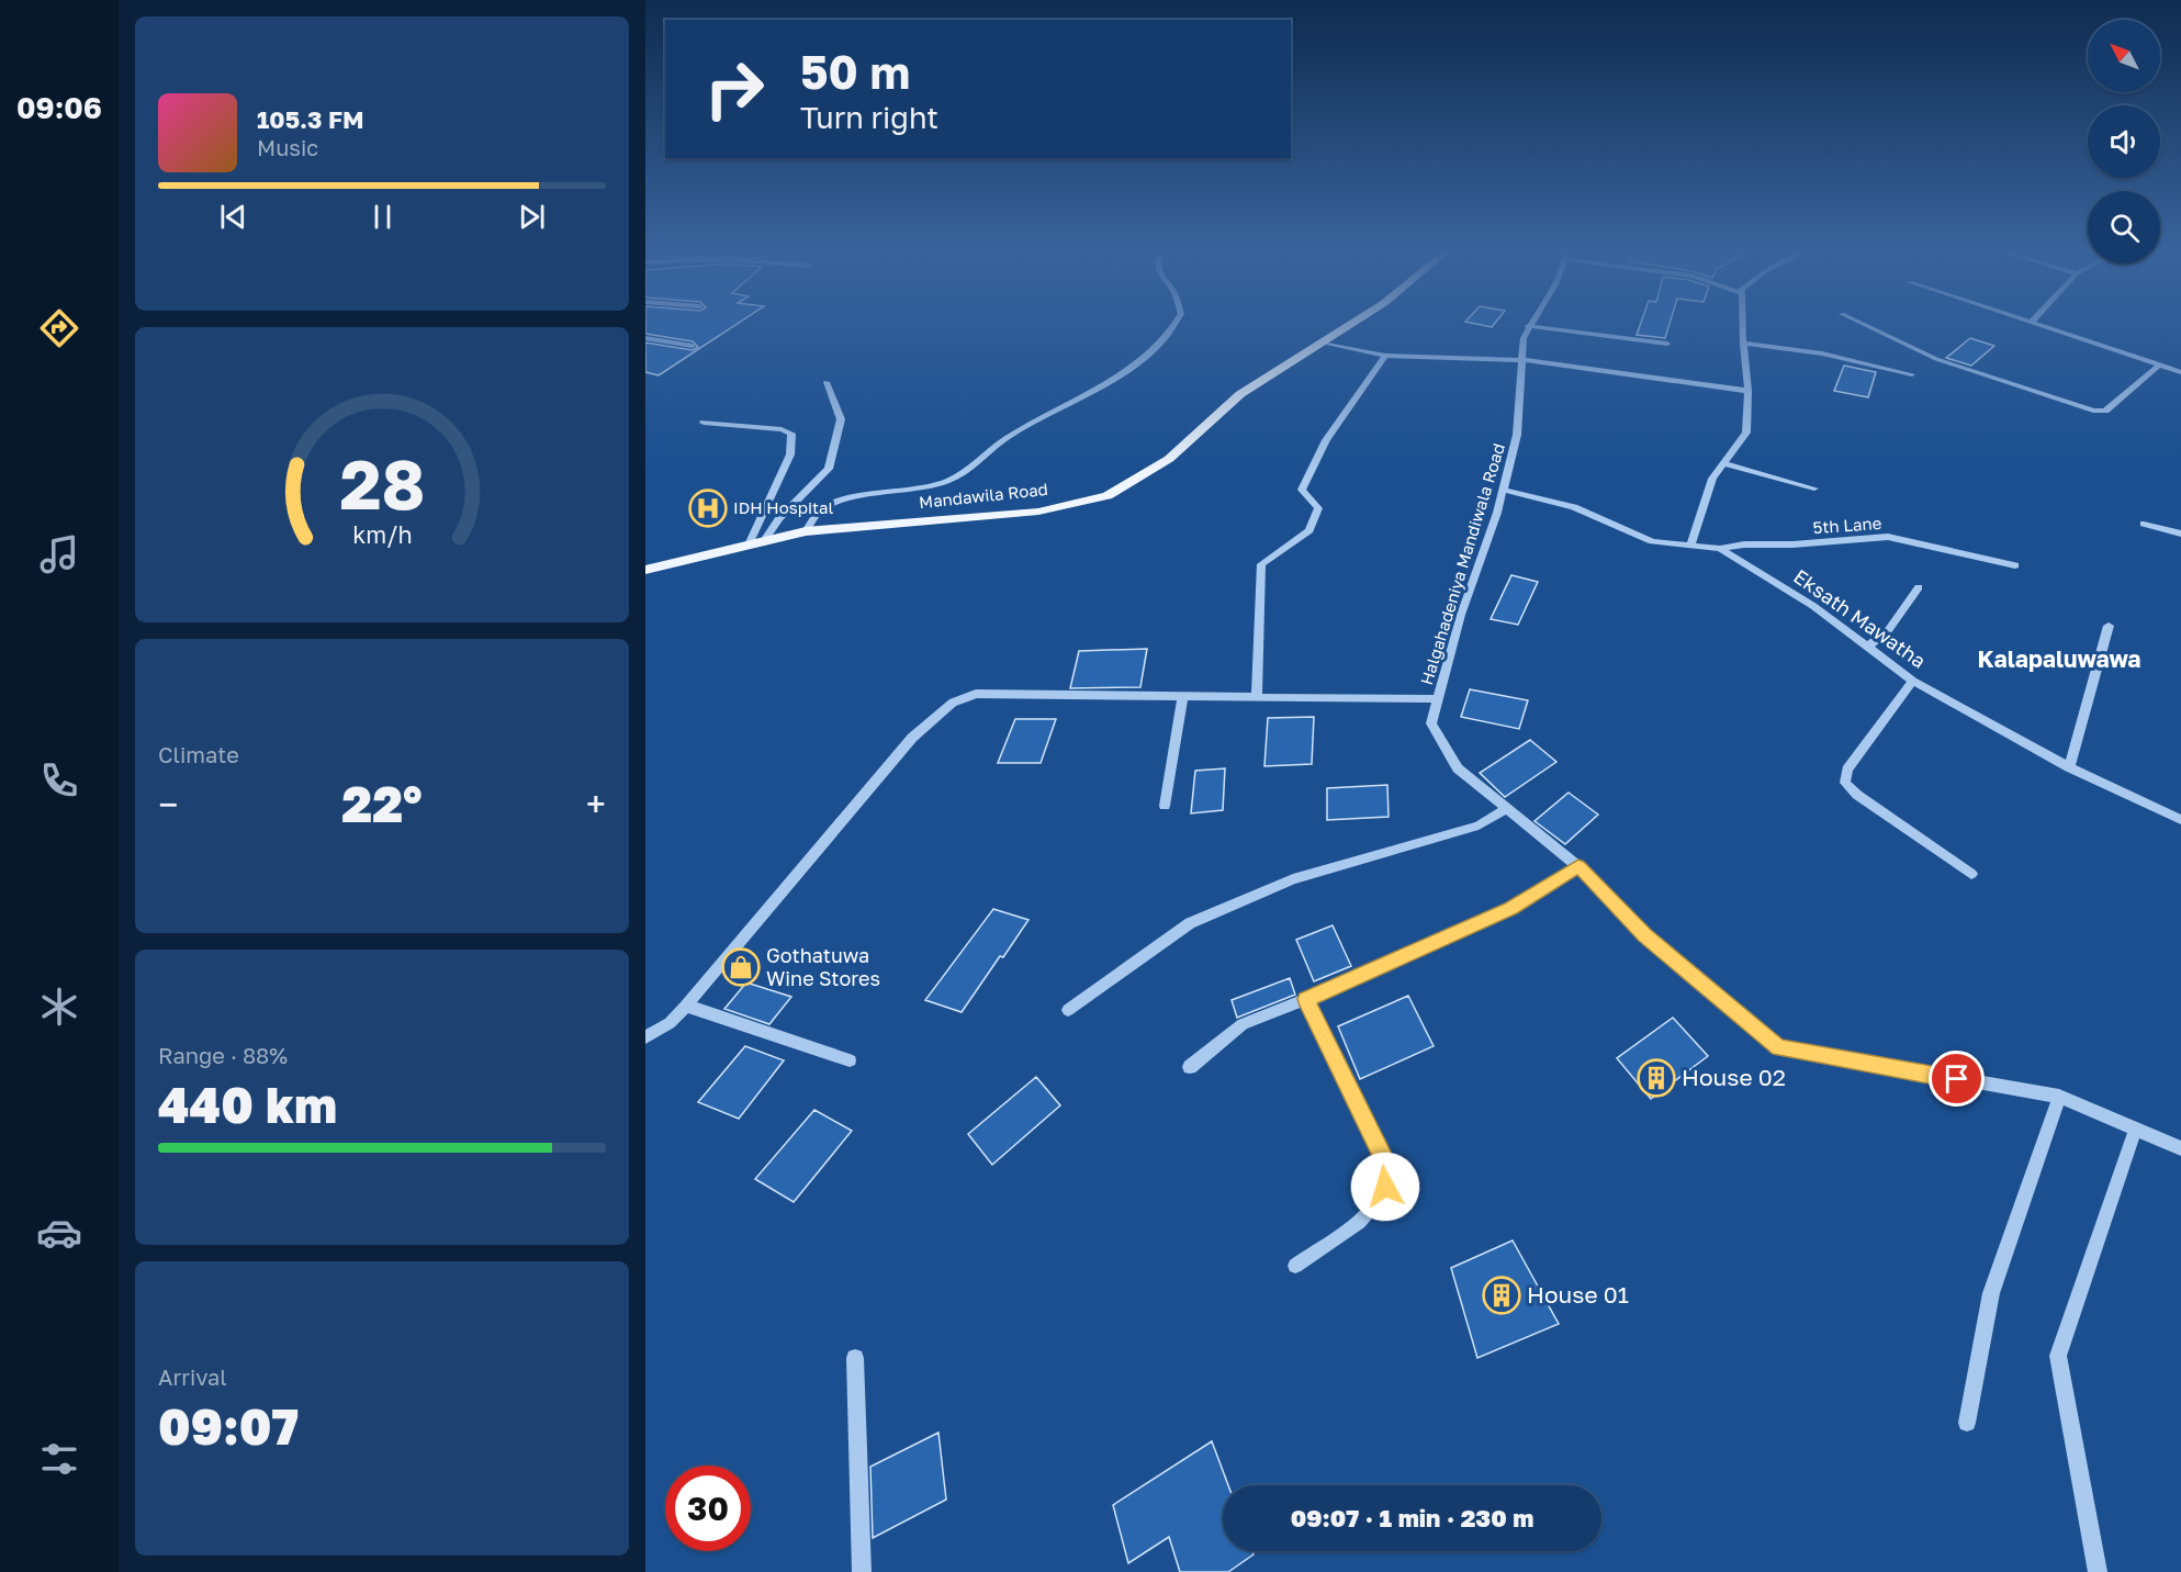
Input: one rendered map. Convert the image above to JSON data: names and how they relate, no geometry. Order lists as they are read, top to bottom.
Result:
{
  "streets": {
    "main road": ["Mandawila Road"],
    "street": ["5th Lane", "Halgahadeniya Mandiwala Road", "Eksath Mawatha"]
  },
  "crossings": [
    ["5th Lane", "Eksath Mawatha"],
    ["Halgahadeniya Mandiwala Road", "Eksath Mawatha"]
  ],
  "districts": ["Kalapaluwawa"],
  "places": {
    "hospital": ["IDH Hospital"],
    "shop": ["Gothatuwa Wine Stores"],
    "building": ["House 02", "House 01"]
  },
  "north": "top left",
  "page": {
    "tabs": "09:06",
    "turn": ["50 m", "Turn right"],
    "song": ["105.3 FM", "Music"],
    "tile": [
      "Climate",
      ["Range · 88%", "440 km"],
      ["Arrival", "09:07"]
    ],
    "heat": ["−", "22°", "+"],
    "limit": "30",
    "trip": "09:07 · 1 min · 230 m",
    "gauge": ["28", "km/h"]
  }
}
